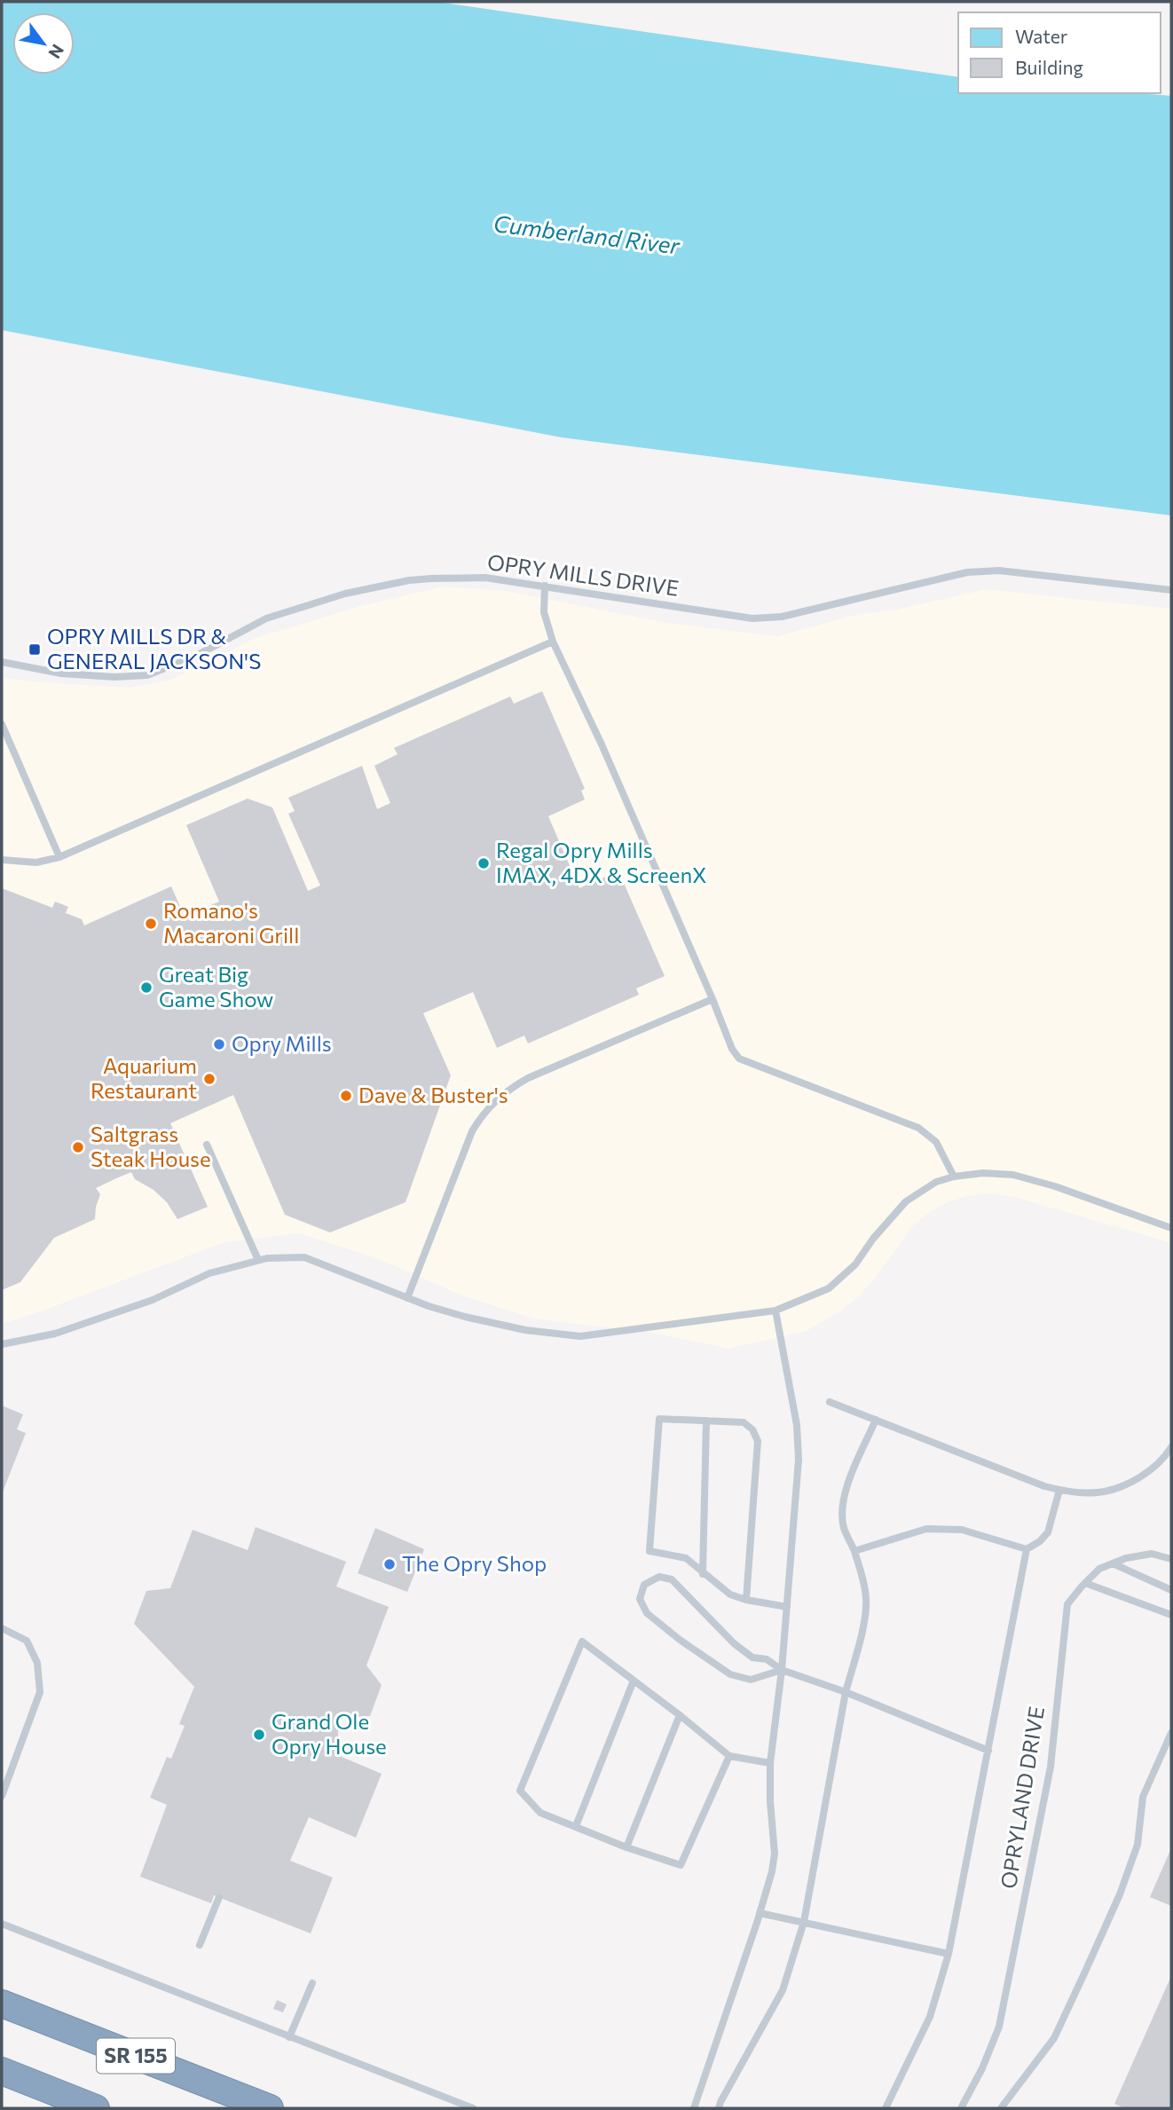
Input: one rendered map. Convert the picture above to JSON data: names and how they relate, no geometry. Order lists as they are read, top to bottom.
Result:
{
  "streets": {
    "highway": ["SR 155"],
    "lane": ["OPRY MILLS DRIVE", "OPRYLAND DRIVE"]
  },
  "water": ["Cumberland River"],
  "places": {
    "transit": ["OPRY MILLS DR & GENERAL JACKSON'S"],
    "other": [
      "Regal Opry Mills IMAX, 4DX & ScreenX",
      "Romano's Macaroni Grill",
      "Great Big Game Show",
      "Opry Mills",
      "Aquarium Restaurant",
      "Dave & Buster's",
      "Saltgrass Steak House",
      "The Opry Shop",
      "Grand Ole Opry House"
    ]
  },
  "legend": ["Water", "Building"],
  "north": "bottom right"
}
